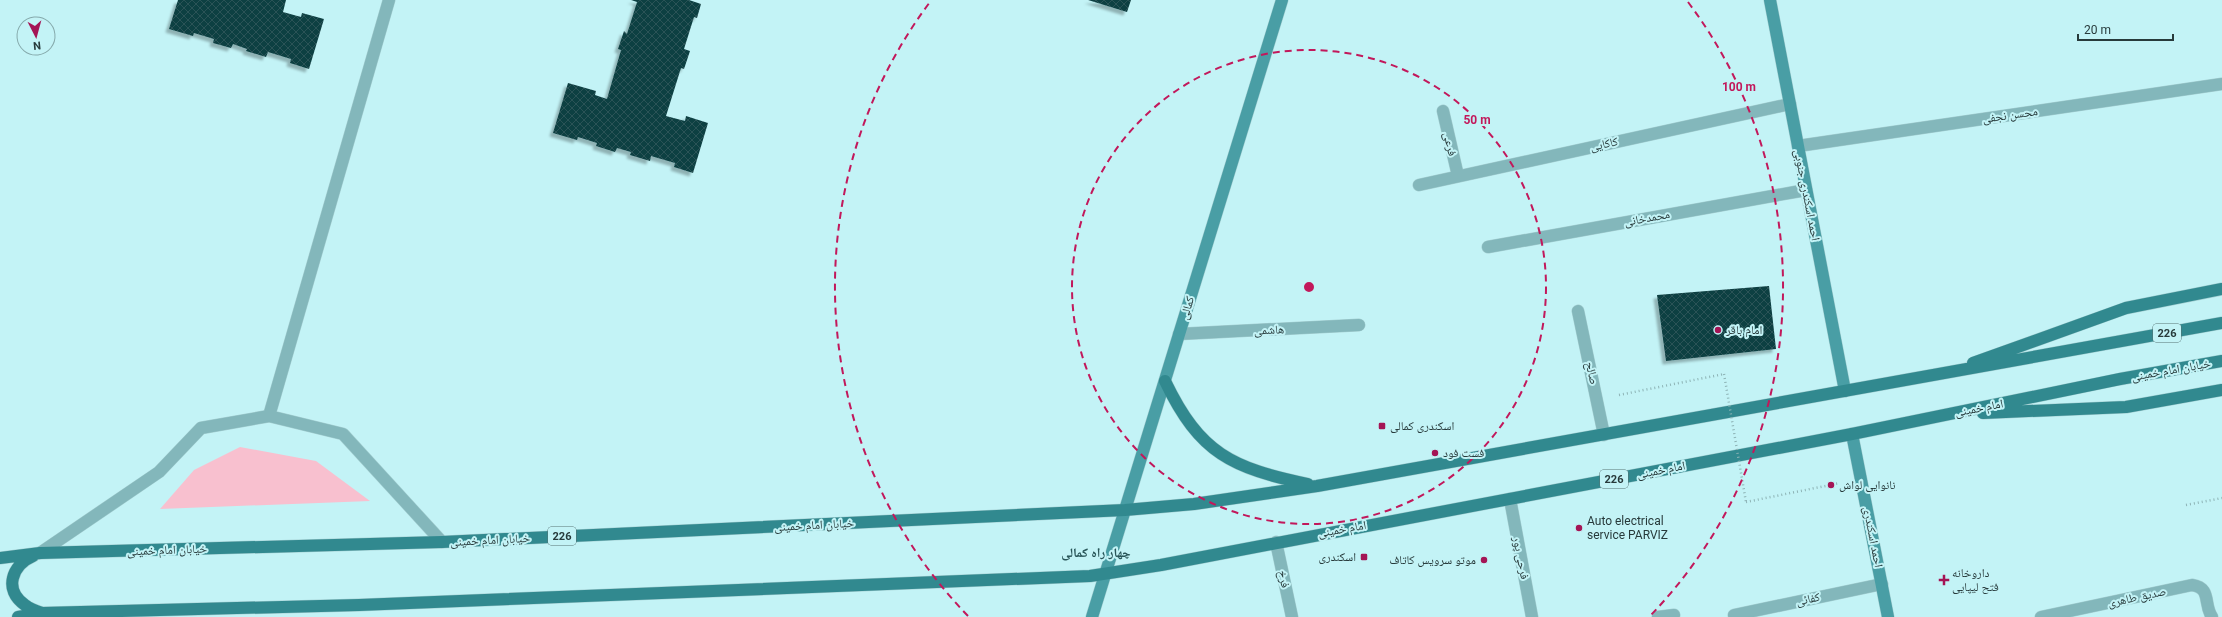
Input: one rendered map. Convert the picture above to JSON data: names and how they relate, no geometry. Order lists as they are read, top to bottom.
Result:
{
  "streets": {
    "main road": [
      "احمد اسکندری جنوبی",
      "کمالی",
      "226",
      "خیابان امام خمینی",
      "امام خمینی",
      "احمد اسکندری"
    ],
    "street": [
      "محسن نجفی",
      "فرعی",
      "کاکایی",
      "محمدخانی",
      "هاشمی",
      "صالح",
      "فرحی پور",
      "فرخ",
      "صدیق طاهری",
      "کفائی"
    ]
  },
  "crossings": [
    ["محسن نجفی", "احمد اسکندری جنوبی"],
    ["فرعی", "کاکایی"],
    ["کاکایی", "احمد اسکندری جنوبی"],
    ["احمد اسکندری جنوبی", "محمدخانی"],
    ["احمد اسکندری جنوبی", "226"],
    ["کمالی", "هاشمی"],
    ["کمالی", "226"],
    ["کمالی", "خیابان امام خمینی"],
    ["کمالی", "امام خمینی"],
    ["226", "خیابان امام خمینی"],
    ["226", "صالح"],
    ["226", "امام خمینی"],
    ["خیابان امام خمینی", "امام خمینی"],
    ["امام خمینی", "احمد اسکندری"],
    ["امام خمینی", "فرحی پور"],
    ["امام خمینی", "فرخ"],
    ["احمد اسکندری", "کفائی"]
  ],
  "districts": ["چهار راه کمالی"],
  "places": {
    "other": [
      "امام باقر",
      "فست فود",
      "نانوایی لواش",
      "Auto electrical service PARVIZ",
      "موتو سرویس کاتاف"
    ],
    "transit": ["اسکندری کمالی", "اسکندری"],
    "health": ["داروخانه فتح لیپایی"]
  },
  "scale_bar": "20 m",
  "north": "bottom",
  "rings": ["100 m", "50 m"]
}
